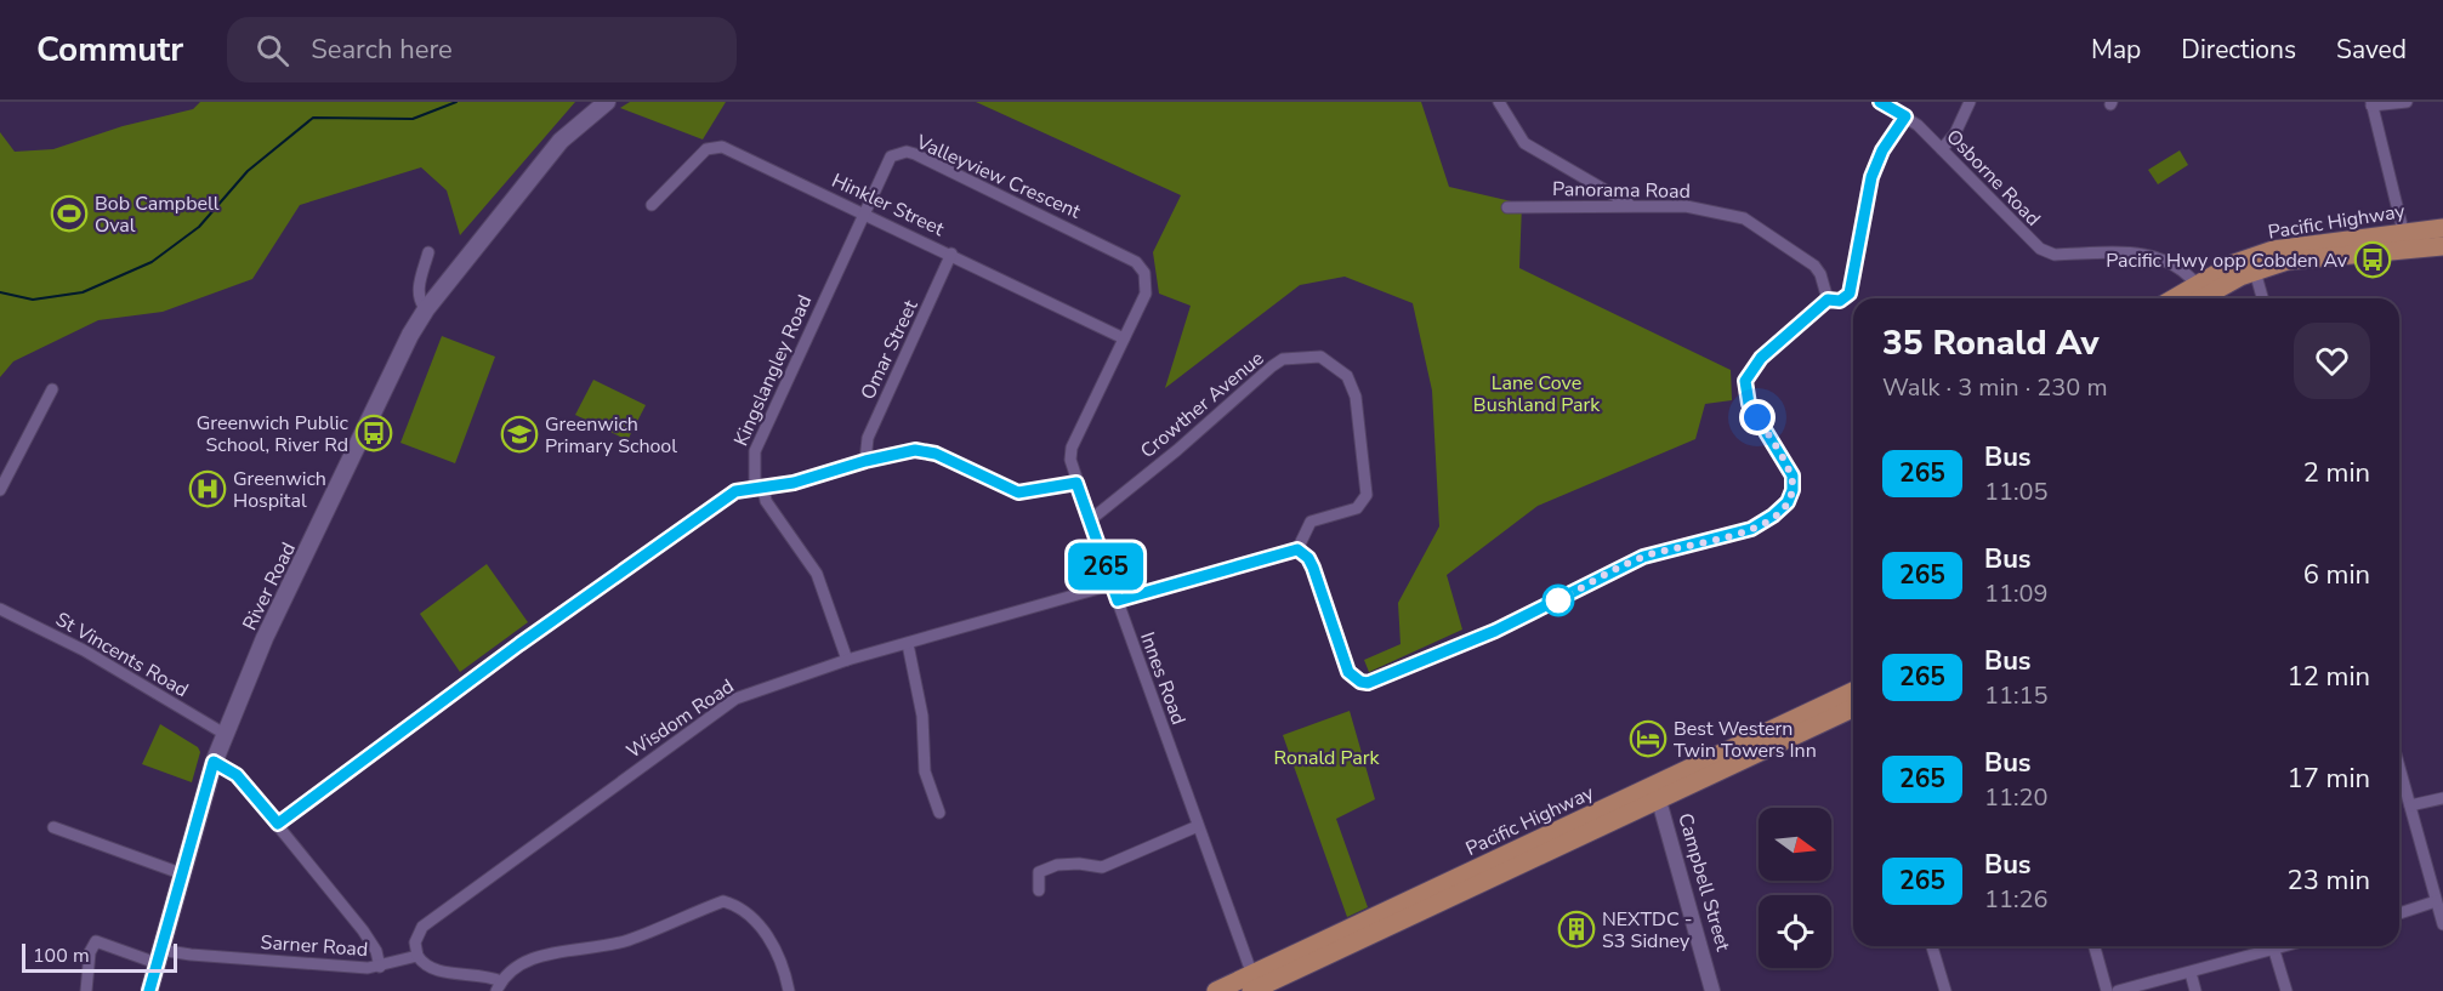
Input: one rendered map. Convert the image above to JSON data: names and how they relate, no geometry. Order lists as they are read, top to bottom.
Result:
{
  "streets": {
    "main road": ["Pacific Highway", "River Road"],
    "street": [
      "Valleyview Crescent",
      "Osborne Road",
      "Panorama Road",
      "Hinkler Street",
      "Omar Street",
      "Kingslangley Road",
      "Crowther Avenue",
      "St Vincents Road",
      "Innes Road",
      "Wisdom Road",
      "Campbell Street",
      "Sarner Road"
    ]
  },
  "crossings": [
    ["Valleyview Crescent", "Hinkler Street"],
    ["Valleyview Crescent", "Kingslangley Road"],
    ["Valleyview Crescent", "Innes Road"],
    ["Osborne Road", "Pacific Highway"],
    ["Hinkler Street", "Omar Street"],
    ["Hinkler Street", "Kingslangley Road"],
    ["Hinkler Street", "Innes Road"],
    ["Pacific Highway", "Innes Road"],
    ["Pacific Highway", "Campbell Street"],
    ["Crowther Avenue", "Innes Road"],
    ["River Road", "St Vincents Road"],
    ["River Road", "Sarner Road"],
    ["Innes Road", "Wisdom Road"],
    ["Wisdom Road", "Sarner Road"]
  ],
  "parks": ["Lane Cove Bushland Park", "Ronald Park"],
  "places": {
    "sports": ["Bob Campbell Oval"],
    "bus stop": ["Pacific Hwy opp Cobden Av", "Greenwich Public School, River Rd"],
    "school or university": ["Greenwich Primary School"],
    "hospital": ["Greenwich Hospital"],
    "hotel": ["Best Western Twin Towers Inn"],
    "building": ["NEXTDC - S3 Sidney"]
  },
  "lines": ["bus line 265"],
  "scale_bar": "100 m",
  "north": "right",
  "page": {
    "header": "Commutr",
    "search": "Search here",
    "nav": ["Map", "Directions", "Saved"],
    "on_map": "265",
    "heading": ["35 Ronald Av", "Walk · 3 min · 230 m"],
    "list": [
      {
        "mark": "265",
        "name": "Bus",
        "note": "11:05",
        "value": "2 min"
      },
      {
        "mark": "265",
        "name": "Bus",
        "note": "11:09",
        "value": "6 min"
      },
      {
        "mark": "265",
        "name": "Bus",
        "note": "11:15",
        "value": "12 min"
      },
      {
        "mark": "265",
        "name": "Bus",
        "note": "11:20",
        "value": "17 min"
      },
      {
        "mark": "265",
        "name": "Bus",
        "note": "11:26",
        "value": "23 min"
      }
    ],
    "scale": "100 m"
  }
}
